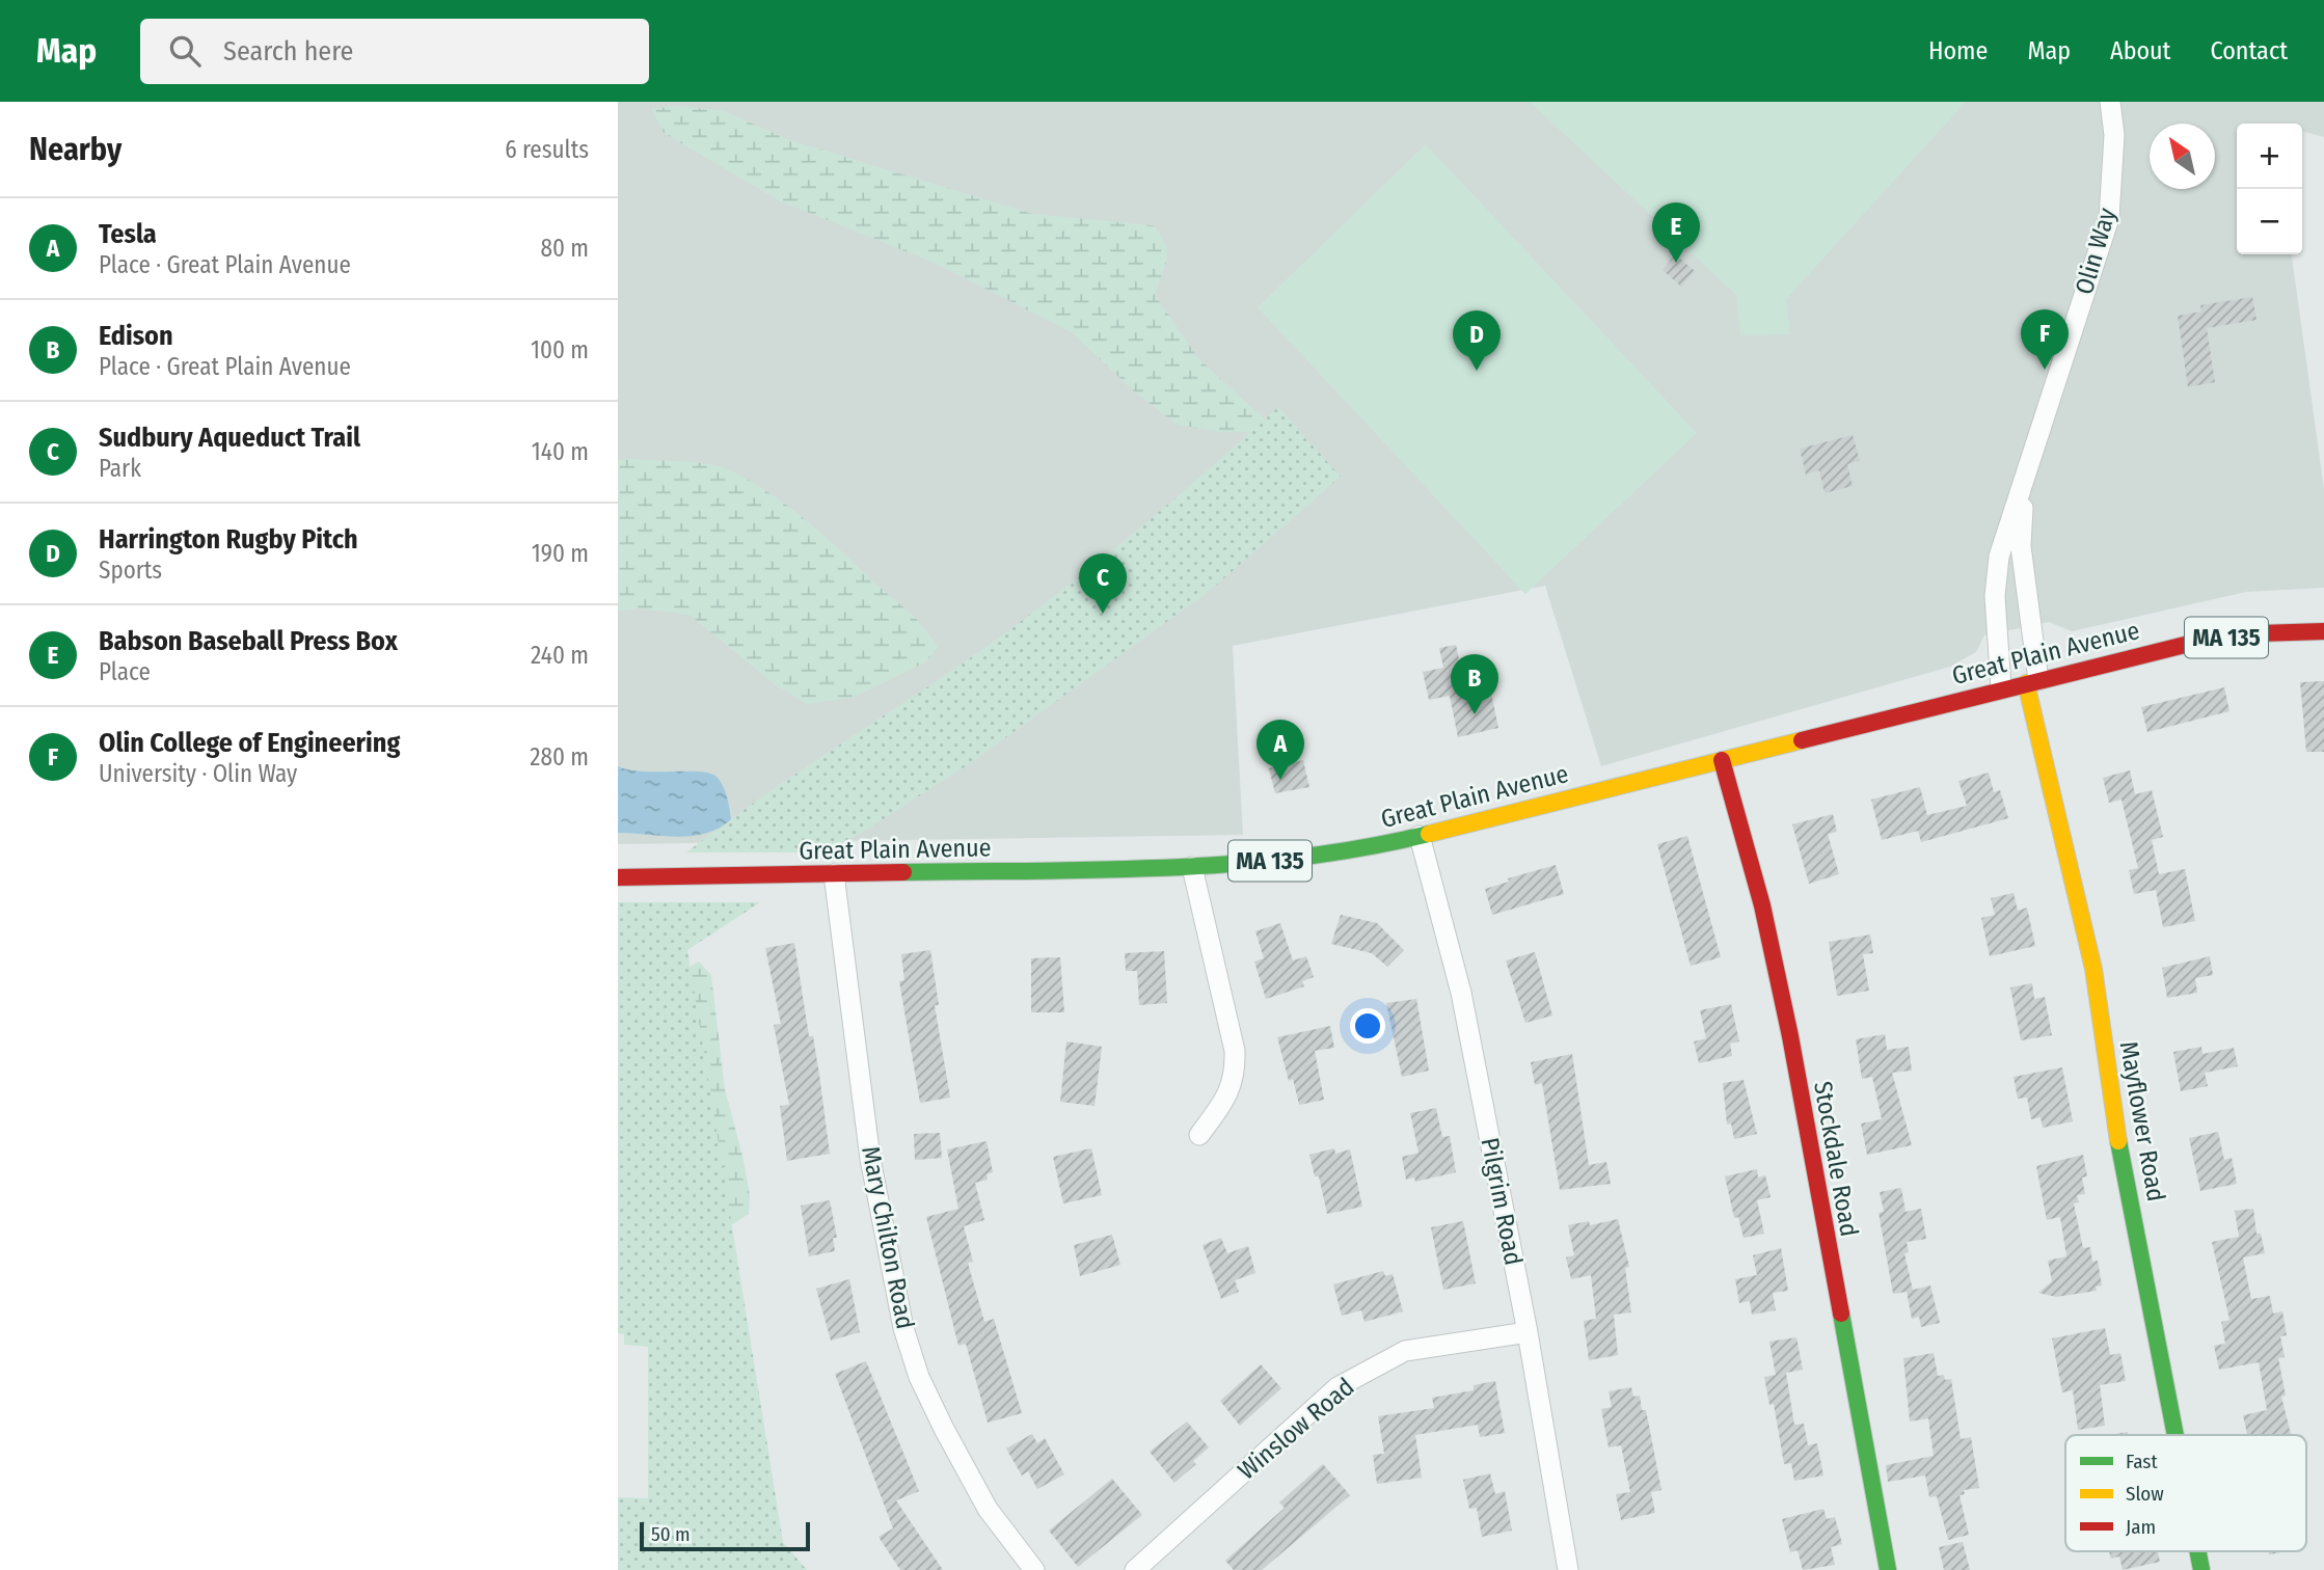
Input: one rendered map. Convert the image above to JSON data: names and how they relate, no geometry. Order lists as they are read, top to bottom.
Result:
{
  "streets": {
    "main road": [
      "MA 135",
      "Great Plain Avenue",
      "Mayflower Road",
      "Stockdale Road"
    ],
    "street": [
      "Olin Way",
      "Pilgrim Road",
      "Mary Chilton Road",
      "Winslow Road"
    ]
  },
  "crossings": [
    ["Olin Way", "Great Plain Avenue"],
    ["Olin Way", "Mayflower Road"],
    ["Great Plain Avenue", "Mayflower Road"],
    ["Great Plain Avenue", "Stockdale Road"],
    ["Great Plain Avenue", "Pilgrim Road"],
    ["Great Plain Avenue", "Mary Chilton Road"],
    ["Pilgrim Road", "Winslow Road"]
  ],
  "legend": ["Fast", "Slow", "Jam"],
  "scale_bar": "50 m",
  "north": "top left",
  "page": {
    "header": "Map",
    "search": "Search here",
    "nav": [
      "Home",
      "Map",
      "About",
      "Contact"
    ],
    "heading": ["Nearby", "6 results"],
    "map_buttons": ["+", "−"],
    "list": [
      {
        "mark": "A",
        "name": "Tesla",
        "note": "Place · Great Plain Avenue",
        "value": "80 m"
      },
      {
        "mark": "B",
        "name": "Edison",
        "note": "Place · Great Plain Avenue",
        "value": "100 m"
      },
      {
        "mark": "C",
        "name": "Sudbury Aqueduct Trail",
        "note": "Park",
        "value": "140 m"
      },
      {
        "mark": "D",
        "name": "Harrington Rugby Pitch",
        "note": "Sports",
        "value": "190 m"
      },
      {
        "mark": "E",
        "name": "Babson Baseball Press Box",
        "note": "Place",
        "value": "240 m"
      },
      {
        "mark": "F",
        "name": "Olin College of Engineering",
        "note": "University · Olin Way",
        "value": "280 m"
      }
    ],
    "pins": [
      "E",
      "F",
      "D",
      "C",
      "B",
      "A"
    ],
    "scale": "50 m"
  }
}
